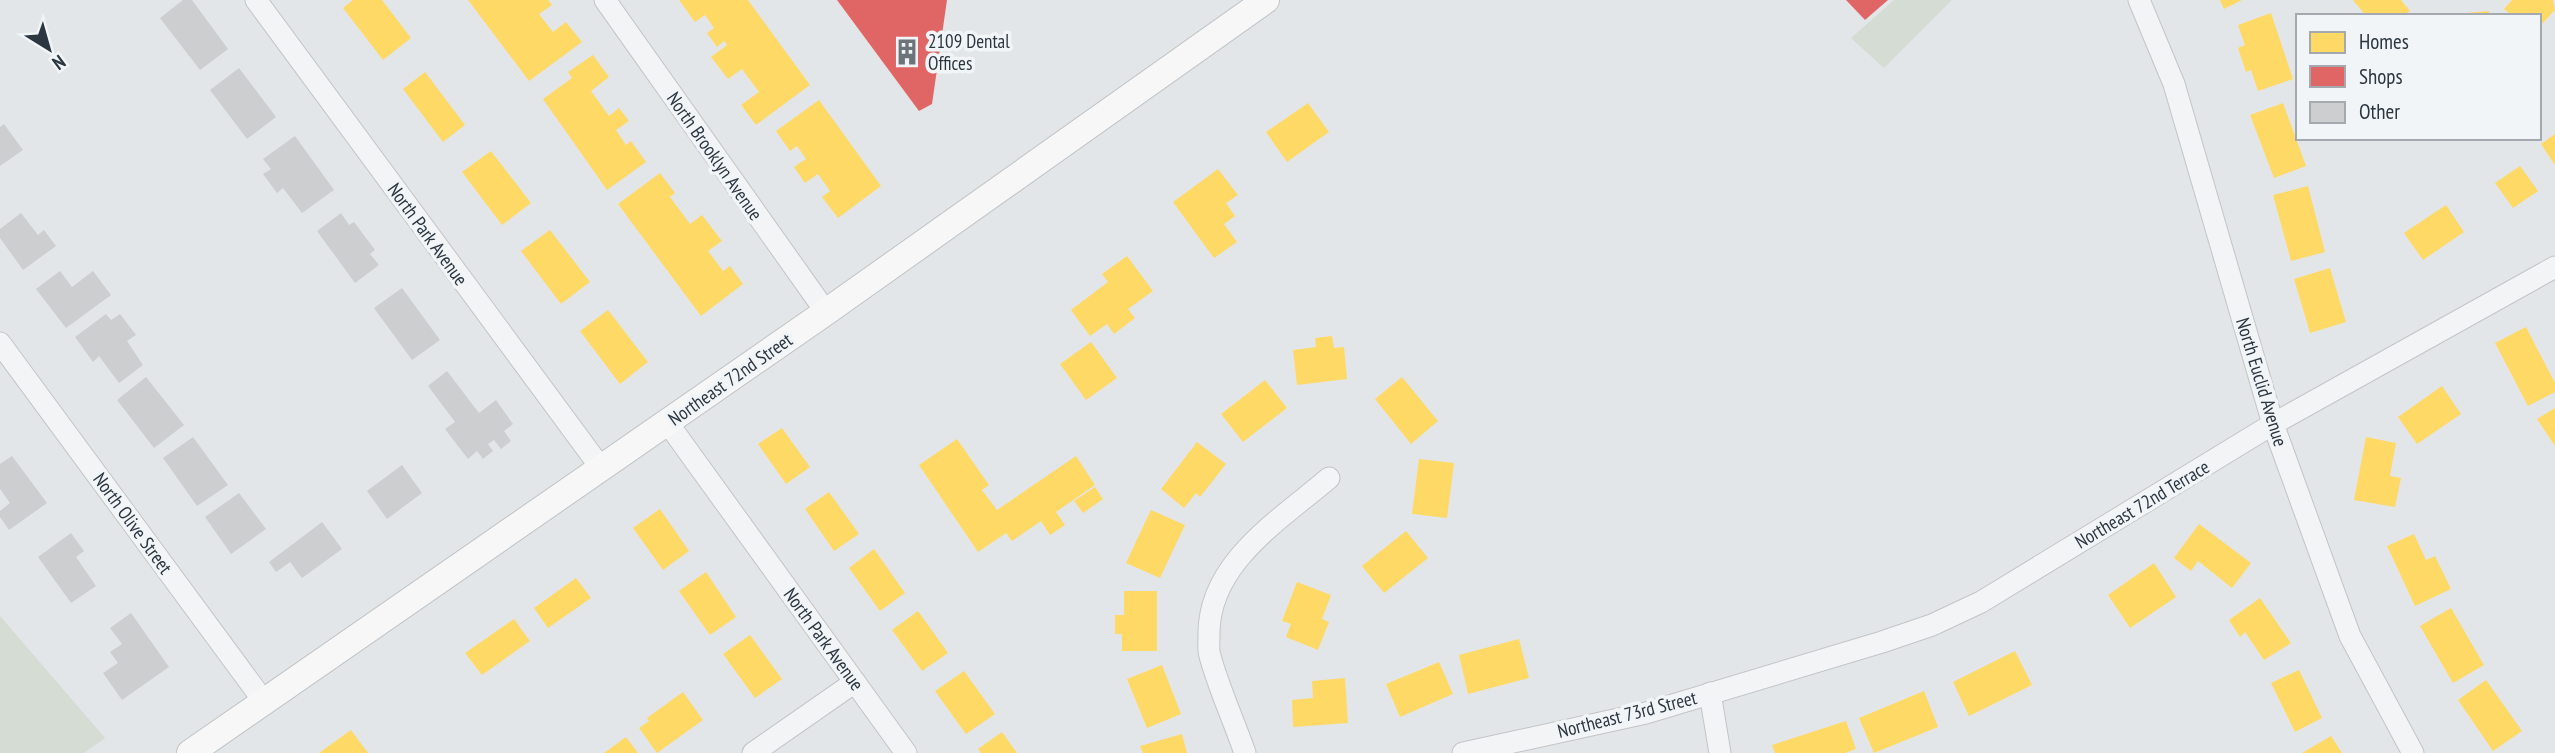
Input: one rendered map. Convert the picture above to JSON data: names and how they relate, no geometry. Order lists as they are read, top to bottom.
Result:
{
  "streets": {
    "main road": ["Northeast 72nd Street"],
    "street": [
      "North Brooklyn Avenue",
      "North Park Avenue",
      "North Euclid Avenue",
      "Northeast 72nd Terrace",
      "North Olive Street",
      "Northeast 73rd Street"
    ]
  },
  "crossings": [
    ["North Brooklyn Avenue", "Northeast 72nd Street"],
    ["North Park Avenue", "Northeast 72nd Street"],
    ["Northeast 72nd Street", "North Olive Street"],
    ["North Euclid Avenue", "Northeast 72nd Terrace"],
    ["Northeast 72nd Terrace", "Northeast 73rd Street"]
  ],
  "places": {
    "building": ["2109 Dental Offices"]
  },
  "legend": ["Homes", "Shops", "Other"],
  "north": "bottom right"
}
